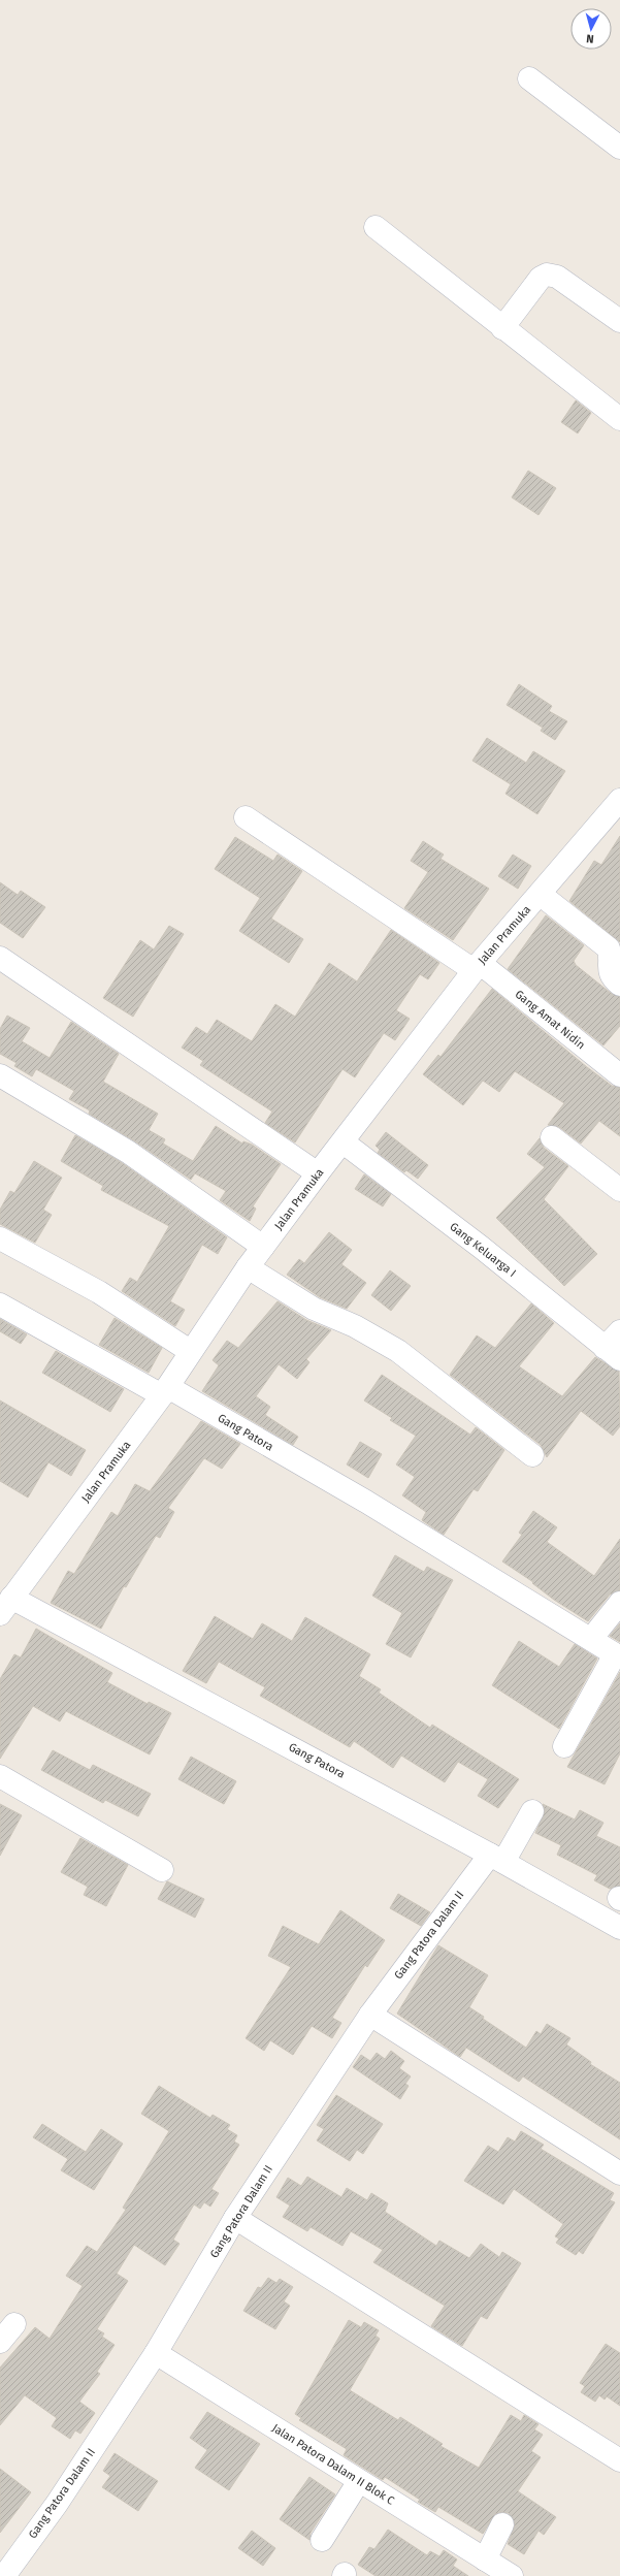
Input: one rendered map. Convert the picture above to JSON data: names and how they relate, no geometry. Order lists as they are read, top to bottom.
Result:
{
  "streets": {
    "street": [
      "Jalan Pramuka",
      "Gang Amat Nidin",
      "Gang Keluarga I",
      "Gang Patora",
      "Gang Patora Dalam II",
      "Jalan Patora Dalam II Blok C"
    ]
  },
  "crossings": [
    ["Jalan Pramuka", "Gang Amat Nidin"],
    ["Jalan Pramuka", "Gang Keluarga I"],
    ["Jalan Pramuka", "Gang Patora"],
    ["Gang Patora", "Gang Patora Dalam II"],
    ["Gang Patora Dalam II", "Jalan Patora Dalam II Blok C"]
  ],
  "north": "bottom"
}
